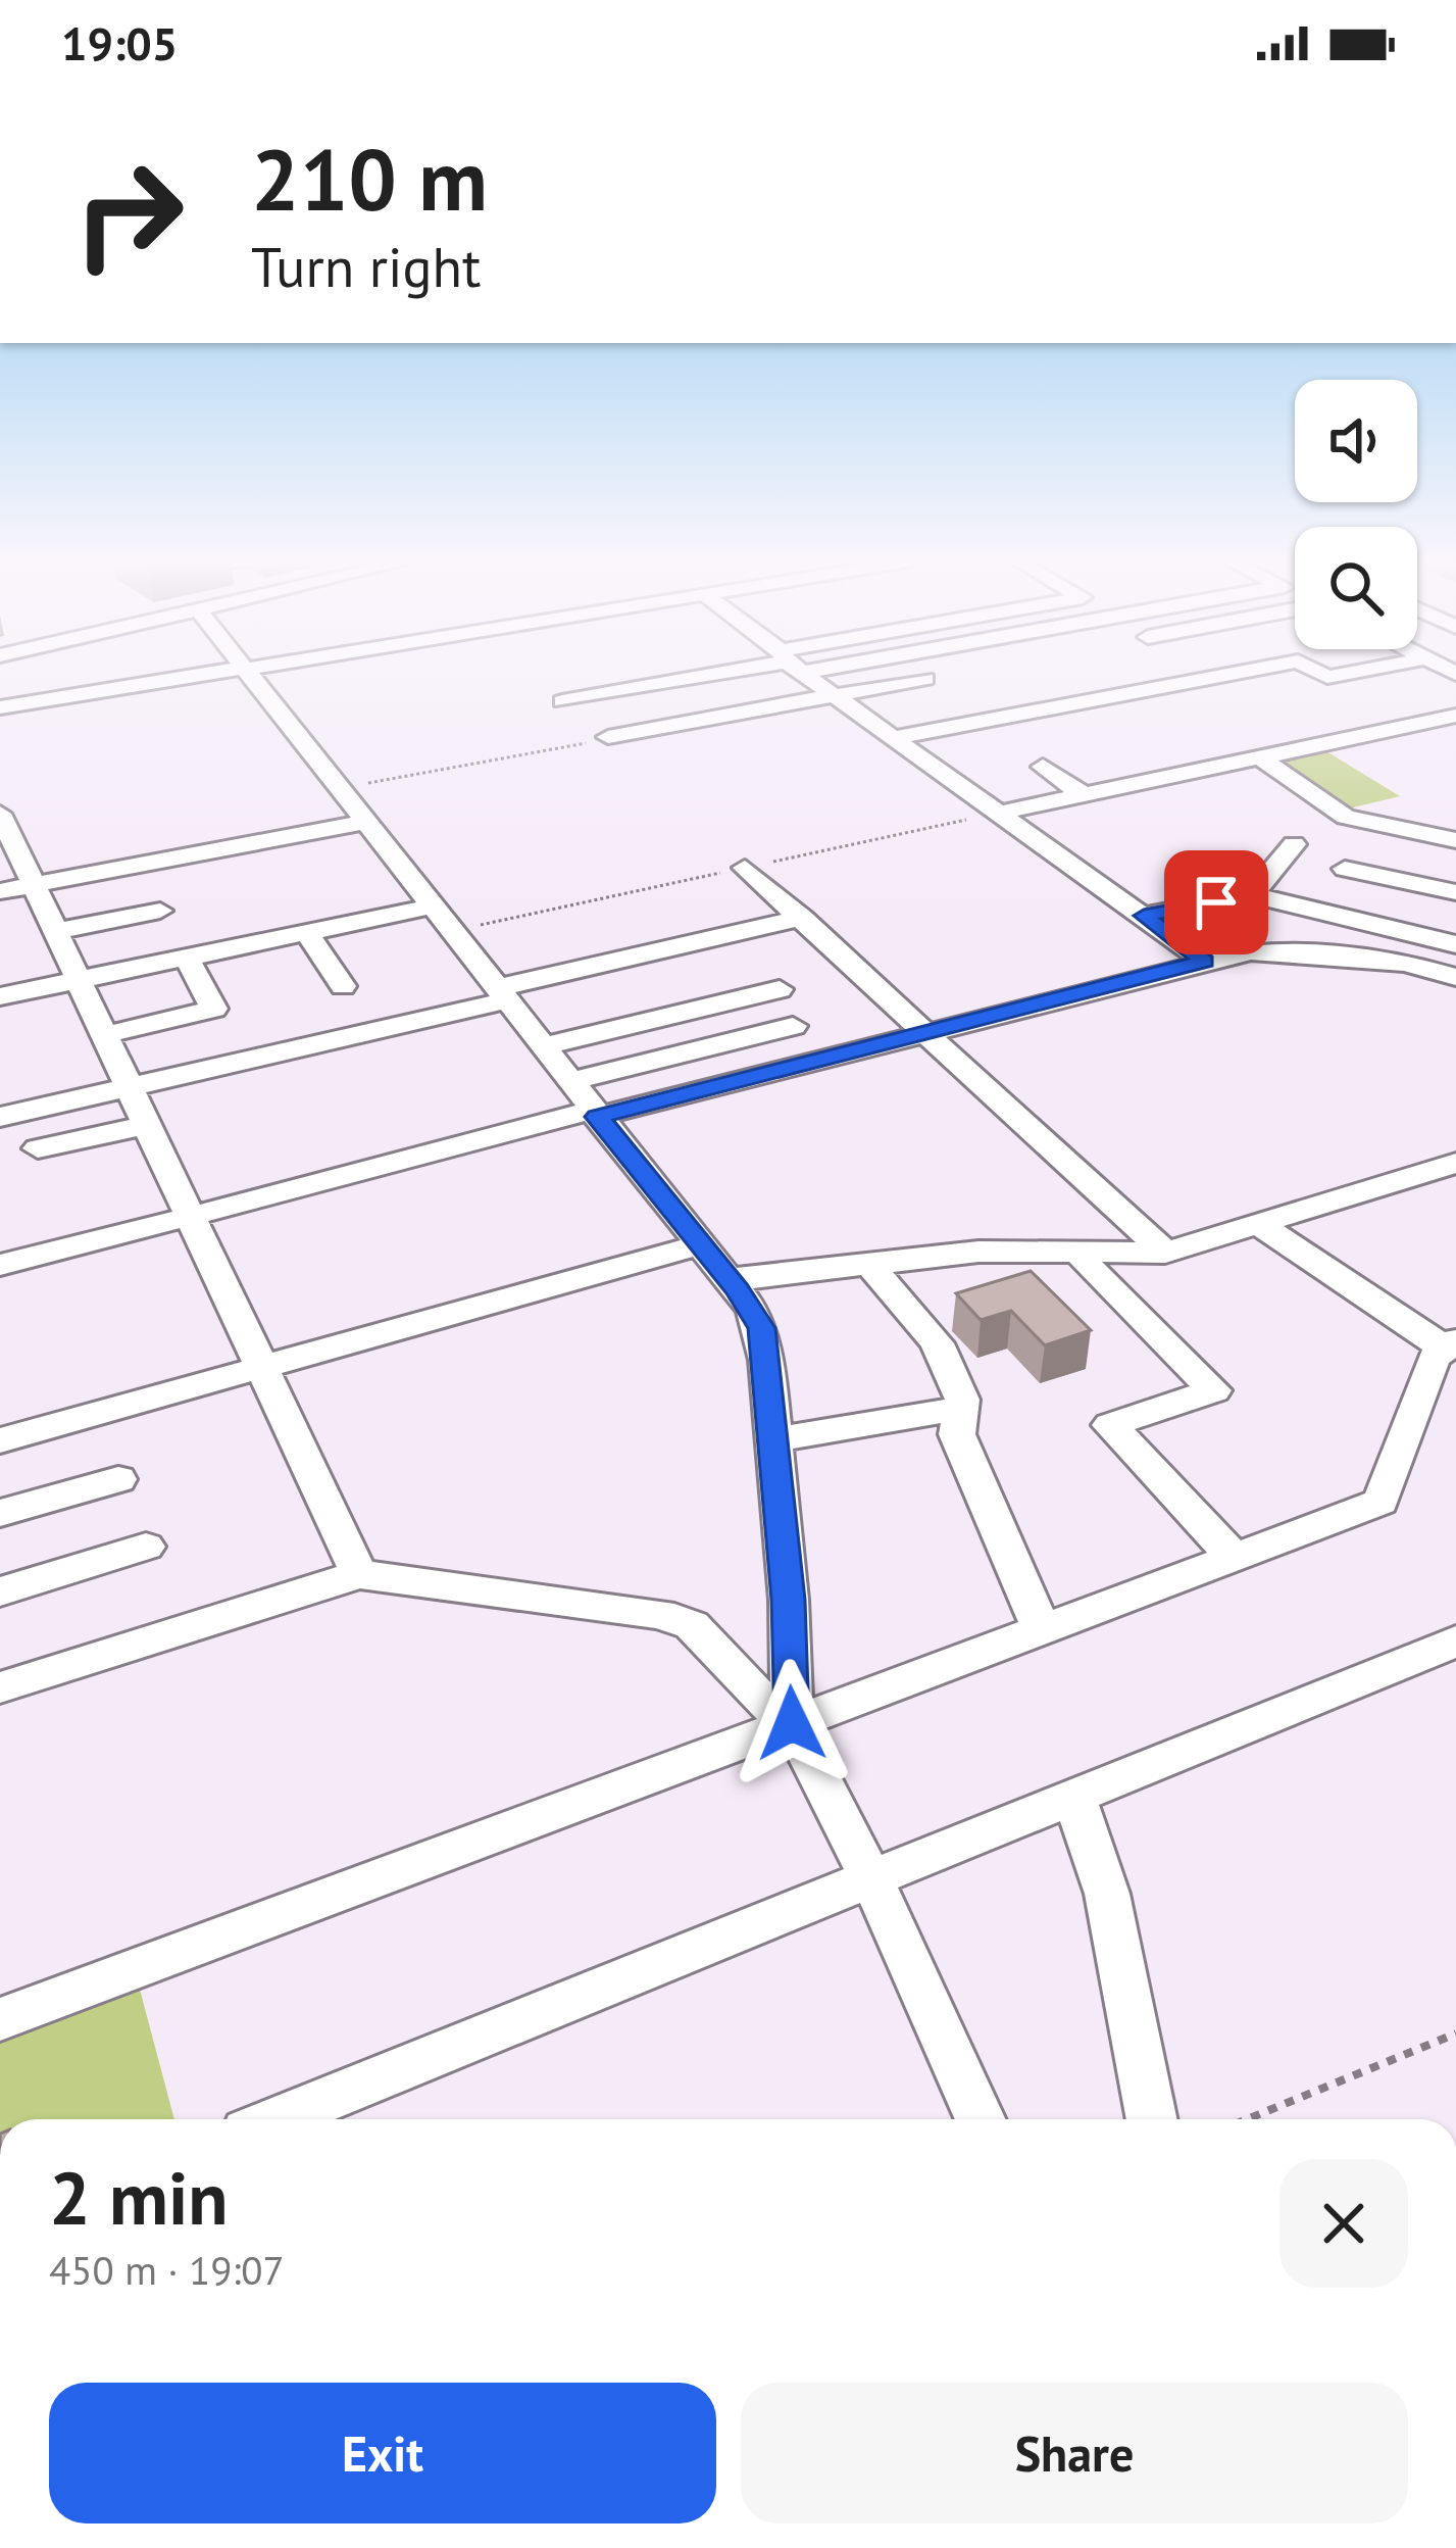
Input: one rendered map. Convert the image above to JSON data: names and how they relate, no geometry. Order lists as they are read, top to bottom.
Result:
{
  "page": {
    "status": "19:05",
    "turn": ["210 m", "Turn right"],
    "heading": ["2 min", "450 m · 19:07"],
    "buttons": ["Exit", "Share"]
  }
}
